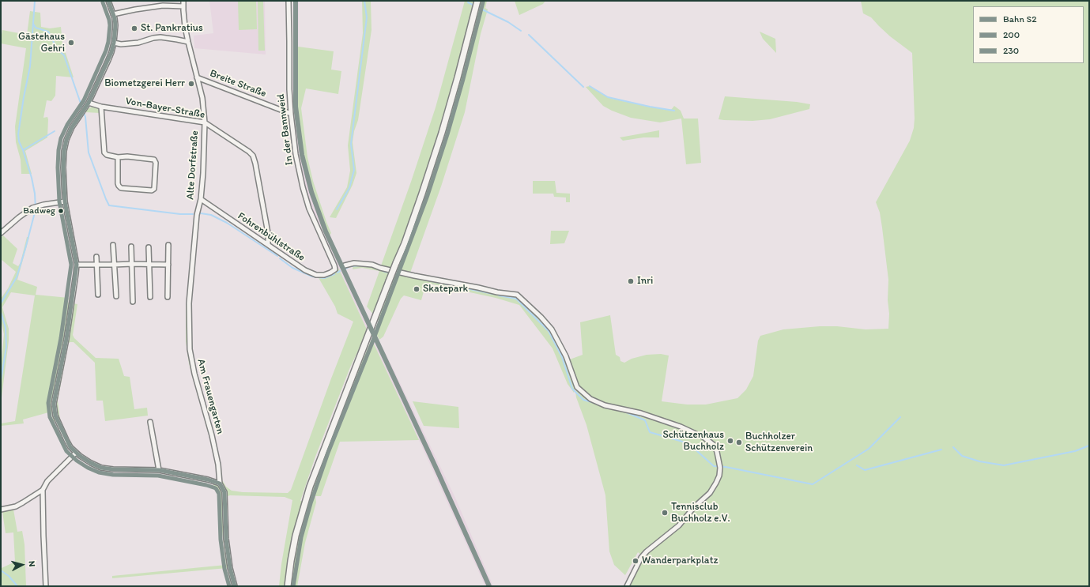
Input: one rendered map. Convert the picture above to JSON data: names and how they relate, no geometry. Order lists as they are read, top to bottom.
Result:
{
  "streets": {
    "street": [
      "Breite Straße",
      "Von-Bayer-Straße",
      "In der Bannweid",
      "Alte Dorfstraße",
      "Fohrenbühlstraße",
      "Am Frauengarten"
    ]
  },
  "crossings": [
    ["Breite Straße", "In der Bannweid"],
    ["Breite Straße", "Alte Dorfstraße"],
    ["Von-Bayer-Straße", "Alte Dorfstraße"],
    ["Von-Bayer-Straße", "Fohrenbühlstraße"],
    ["In der Bannweid", "Fohrenbühlstraße"],
    ["Alte Dorfstraße", "Fohrenbühlstraße"],
    ["Alte Dorfstraße", "Am Frauengarten"]
  ],
  "places": [
    "St. Pankratius",
    "Gästehaus Gehri",
    "Biometzgerei Herr",
    "Badweg",
    "Inri",
    "Skatepark",
    "Schützenhaus Buchholz",
    "Buchholzer Schützenverein",
    "Tennisclub Buchholz e.V.",
    "Wanderparkplatz"
  ],
  "lines": ["rail line S2", "transit line 200", "transit line 230"],
  "legend": ["Bahn S2", "200", "230"],
  "north": "right"
}
